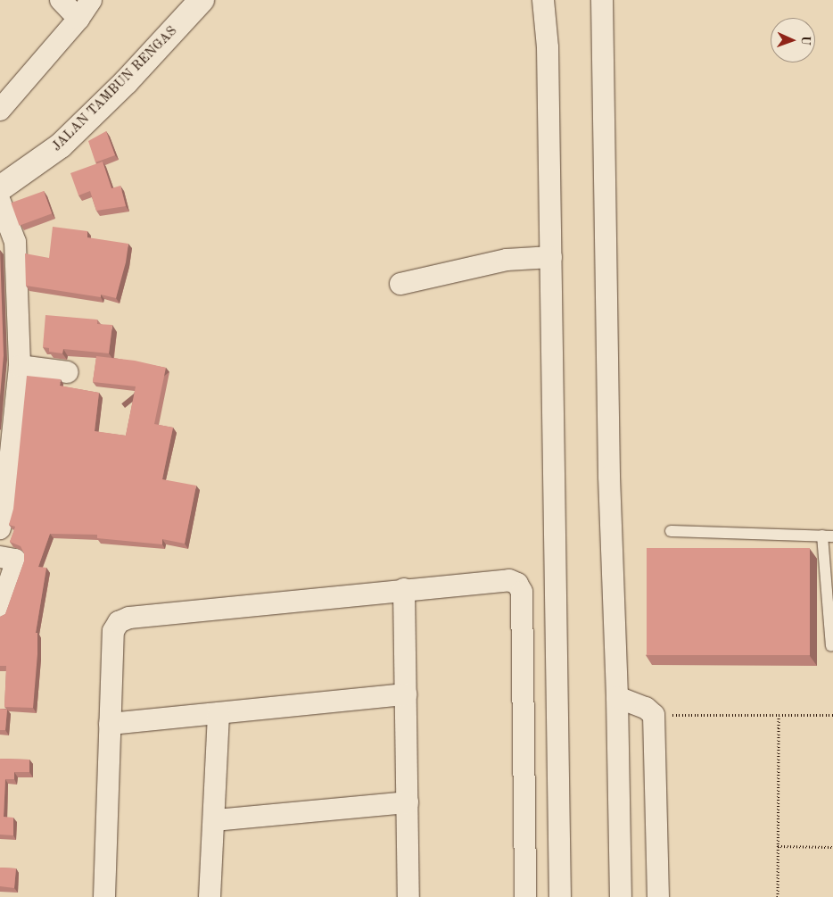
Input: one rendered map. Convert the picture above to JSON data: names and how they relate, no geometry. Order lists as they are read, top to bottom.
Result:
{
  "streets": {
    "street": ["JALAN TAMBUN RENGAS"]
  },
  "north": "right"
}
